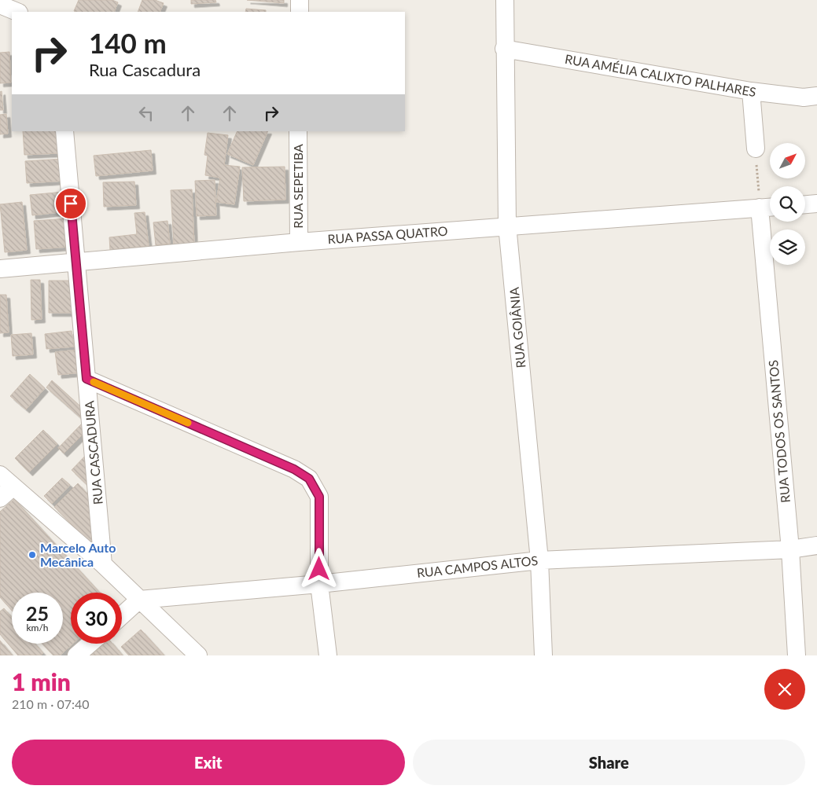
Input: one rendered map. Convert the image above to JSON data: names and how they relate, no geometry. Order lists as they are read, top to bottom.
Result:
{
  "streets": {
    "street": [
      "RUA AMÉLIA CALIXTO PALHARES",
      "RUA SEPETIBA",
      "RUA PASSA QUATRO",
      "RUA GOIÂNIA",
      "RUA TODOS OS SANTOS",
      "RUA CASCADURA",
      "RUA CAMPOS ALTOS"
    ]
  },
  "crossings": [
    ["RUA AMÉLIA CALIXTO PALHARES", "RUA GOIÂNIA"],
    ["RUA SEPETIBA", "RUA PASSA QUATRO"],
    ["RUA PASSA QUATRO", "RUA GOIÂNIA"],
    ["RUA PASSA QUATRO", "RUA TODOS OS SANTOS"],
    ["RUA PASSA QUATRO", "RUA CASCADURA"],
    ["RUA GOIÂNIA", "RUA CAMPOS ALTOS"],
    ["RUA TODOS OS SANTOS", "RUA CAMPOS ALTOS"]
  ],
  "places": ["Marcelo Auto Mecânica"],
  "north": "top right",
  "page": {
    "turn": ["140 m", "Rua Cascadura"],
    "speed": "25 km/h",
    "limit": "30",
    "heading": ["1 min", "210 m · 07:40"],
    "buttons": ["Exit", "Share"]
  }
}
